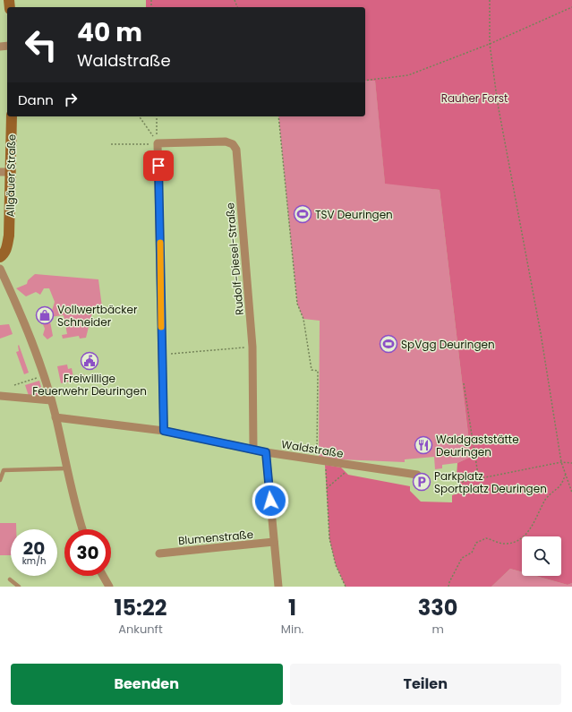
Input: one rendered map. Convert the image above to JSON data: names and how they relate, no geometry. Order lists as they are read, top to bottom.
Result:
{
  "streets": {
    "street": [
      "Allgäuer Straße",
      "Rudolf-Diesel-Straße",
      "Waldstraße",
      "Blumenstraße"
    ]
  },
  "crossings": [
    ["Rudolf-Diesel-Straße", "Waldstraße"]
  ],
  "parks": ["Rauher Forst"],
  "places": {
    "sports": ["TSV Deuringen", "SpVgg Deuringen"],
    "shop": ["Vollwertbäcker Schneider"],
    "public building": ["Freiwillige Feuerwehr Deuringen"],
    "restaurant": ["Waldgaststätte Deuringen"],
    "parking": ["Parkplatz Sportplatz Deuringen"]
  },
  "page": {
    "turn": ["40 m", "Waldstraße"],
    "then": "Dann",
    "speed": "20 km/h",
    "limit": "30",
    "eta": [
      "15:22",
      "Ankunft",
      "1",
      "Min.",
      "330",
      "m"
    ],
    "buttons": ["Beenden", "Teilen"]
  }
}
